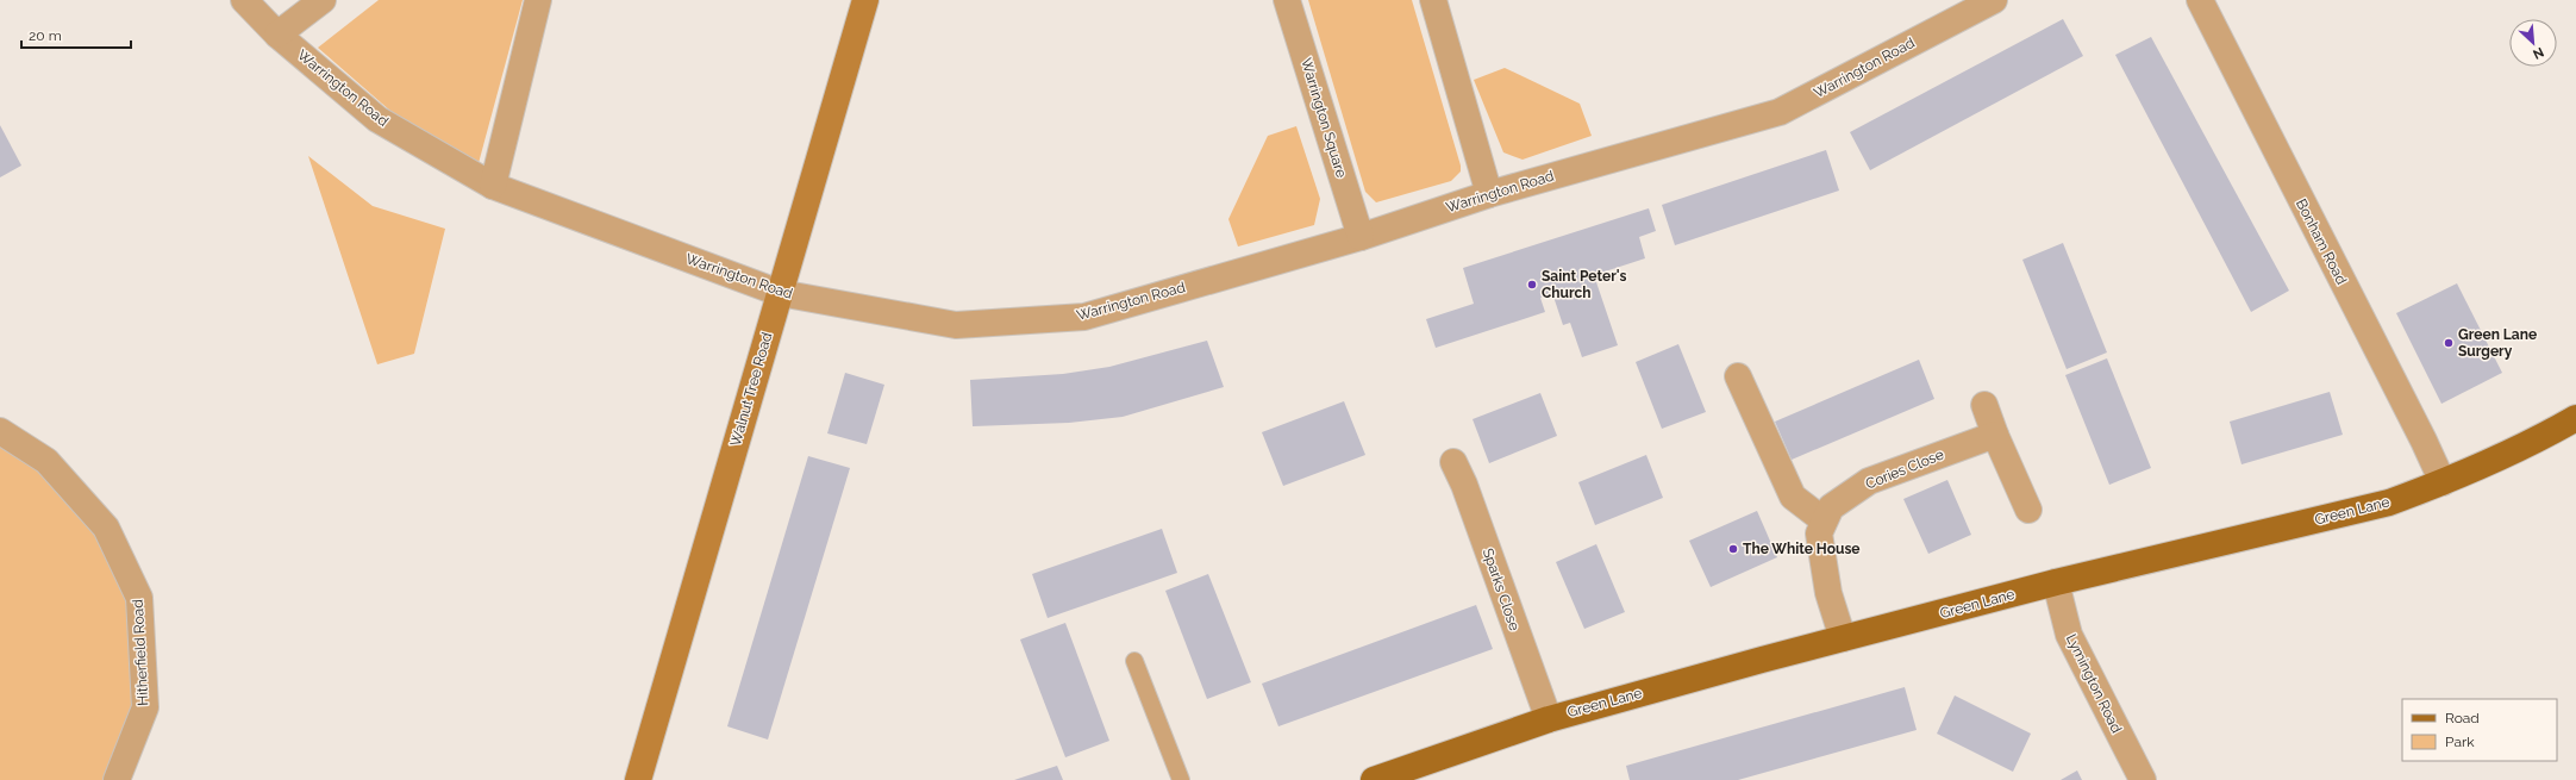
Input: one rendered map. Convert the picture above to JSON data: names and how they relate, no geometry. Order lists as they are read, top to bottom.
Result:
{
  "streets": {
    "main road": ["Green Lane"],
    "street": [
      "Warrington Road",
      "Warrington Square",
      "Bonham Road",
      "Walnut Tree Road",
      "Cories Close",
      "Sparks Close",
      "Hitherfield Road",
      "Lymington Road"
    ]
  },
  "crossings": [
    ["Warrington Road", "Warrington Square"],
    ["Warrington Road", "Walnut Tree Road"],
    ["Bonham Road", "Green Lane"],
    ["Green Lane", "Sparks Close"],
    ["Green Lane", "Lymington Road"]
  ],
  "places": ["Saint Peter's Church", "Green Lane Surgery", "The White House"],
  "legend": ["Road", "Park"],
  "scale_bar": "20 m",
  "north": "bottom right"
}
